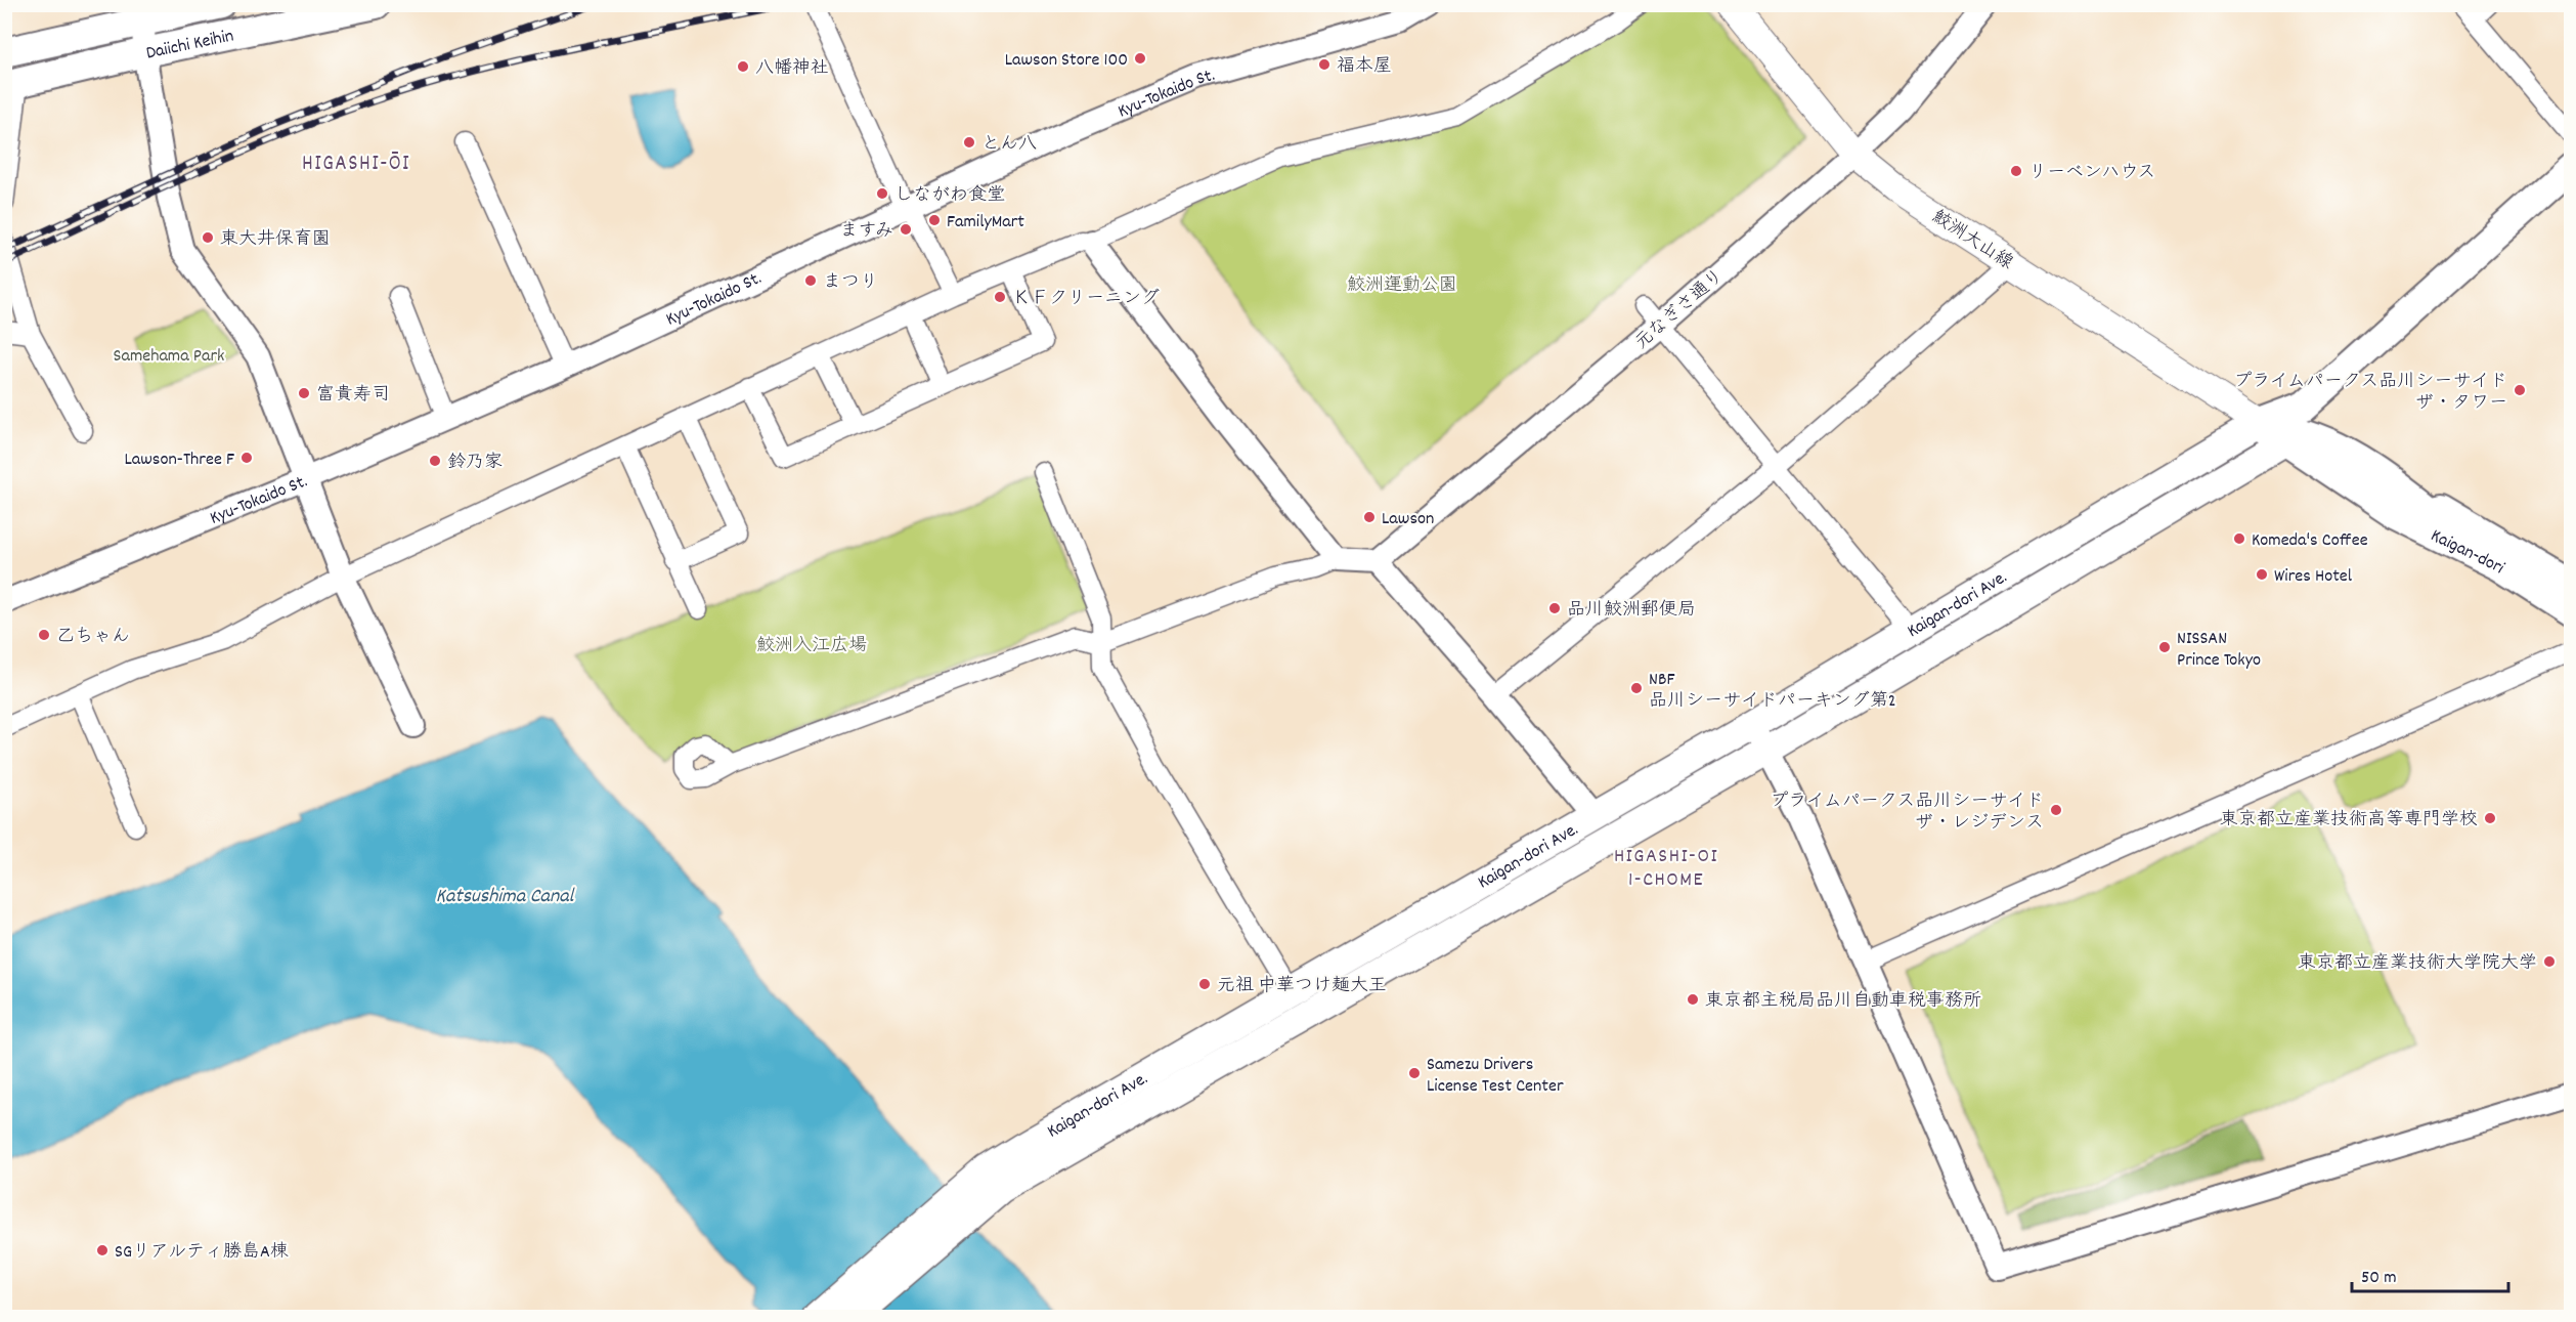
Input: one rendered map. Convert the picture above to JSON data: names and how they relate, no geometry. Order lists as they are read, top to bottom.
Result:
{
  "streets": {
    "highway": ["Daiichi Keihin", "Kaigan-dori"],
    "main road": ["鮫洲大山線", "Kaigan-dori Ave."],
    "street": ["Kyu-Tokaido St.", "元なぎさ通り"]
  },
  "crossings": [
    ["鮫洲大山線", "元なぎさ通り"],
    ["鮫洲大山線", "Kaigan-dori"],
    ["鮫洲大山線", "Kaigan-dori Ave."],
    ["Kaigan-dori", "Kaigan-dori Ave."]
  ],
  "districts": ["HIGASHI-ŌI", "HIGASHI-OI 1-CHOME"],
  "water": ["Katsushima Canal"],
  "parks": ["鮫洲運動公園", "Samehama Park", "鮫洲入江広場"],
  "places": [
    "Lawson Store 100",
    "福本屋",
    "八幡神社",
    "とん八",
    "リーベンハウス",
    "しながわ食堂",
    "FamilyMart",
    "ますみ",
    "東大井保育園",
    "まつり",
    "ＫＦクリーニング",
    "プライムパークス品川シーサイド ザ・タワー",
    "富貴寿司",
    "Lawson-Three F",
    "鈴乃家",
    "Lawson",
    "Komeda's Coffee",
    "Wires Hotel",
    "品川鮫洲郵便局",
    "乙ちゃん",
    "NISSAN Prince Tokyo",
    "NBF 品川シーサイドパーキング第2",
    "プライムパークス品川シーサイド ザ・レジデンス",
    "東京都立産業技術高等専門学校",
    "東京都立産業技術大学院大学",
    "元祖 中華つけ麺大王",
    "東京都主税局品川自動車税事務所",
    "Samezu Drivers License Test Center",
    "SGリアルティ勝島A棟"
  ],
  "scale_bar": "50 m"
}
